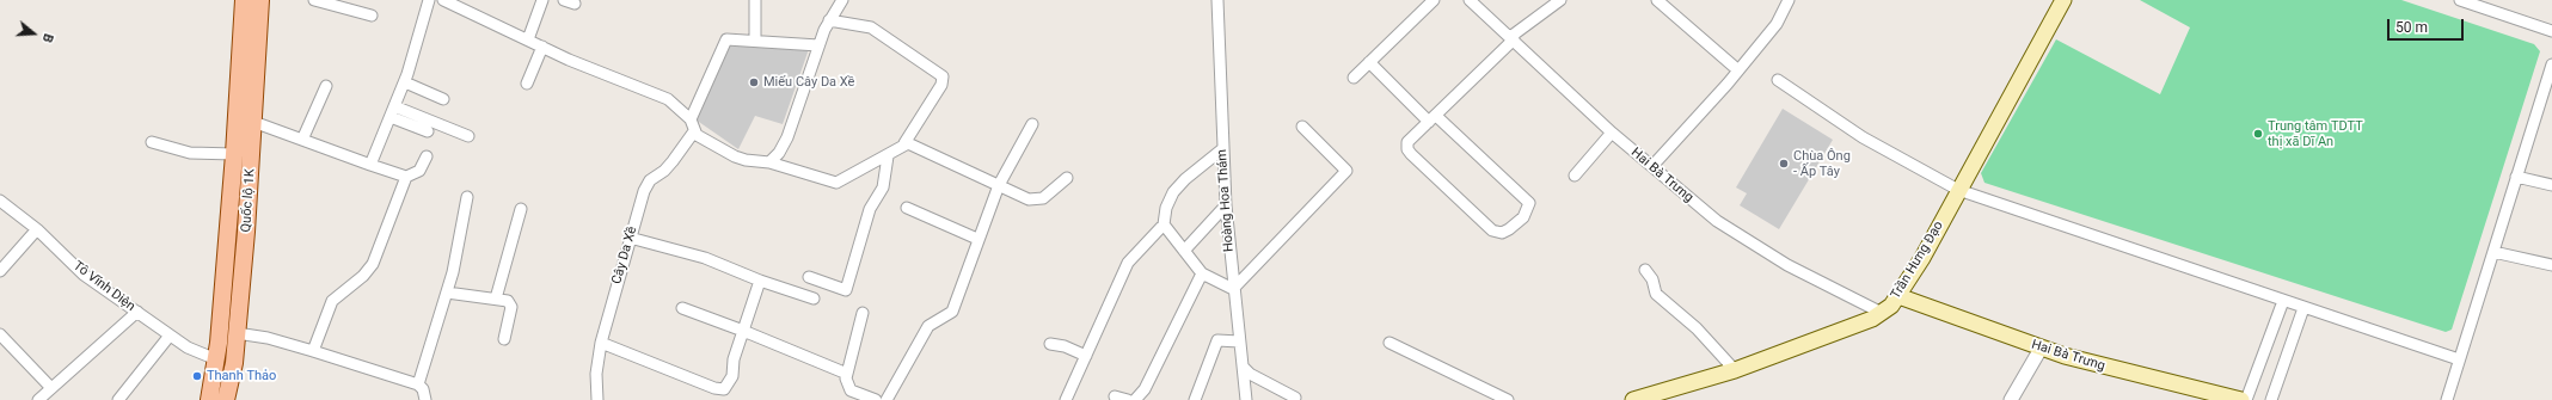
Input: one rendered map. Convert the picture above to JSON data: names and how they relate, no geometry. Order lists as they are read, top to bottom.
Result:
{
  "streets": {
    "main road": ["Hai Bà Trưng", "Quốc lộ 1K", "Trần Hưng Đạo"],
    "street": ["Hoàng Hoa Thám", "Cây Da Xề", "Tô Vĩnh Diện"]
  },
  "crossings": [
    ["Hai Bà Trưng", "Trần Hưng Đạo"],
    ["Quốc lộ 1K", "Tô Vĩnh Diện"]
  ],
  "places": [
    "Miếu Cây Da Xề",
    "Trung tâm TDTT thị xã Dĩ An",
    "Chùa Ông - Ấp Tây",
    "Thanh Thảo"
  ],
  "scale_bar": "50 m",
  "north": "right"
}
